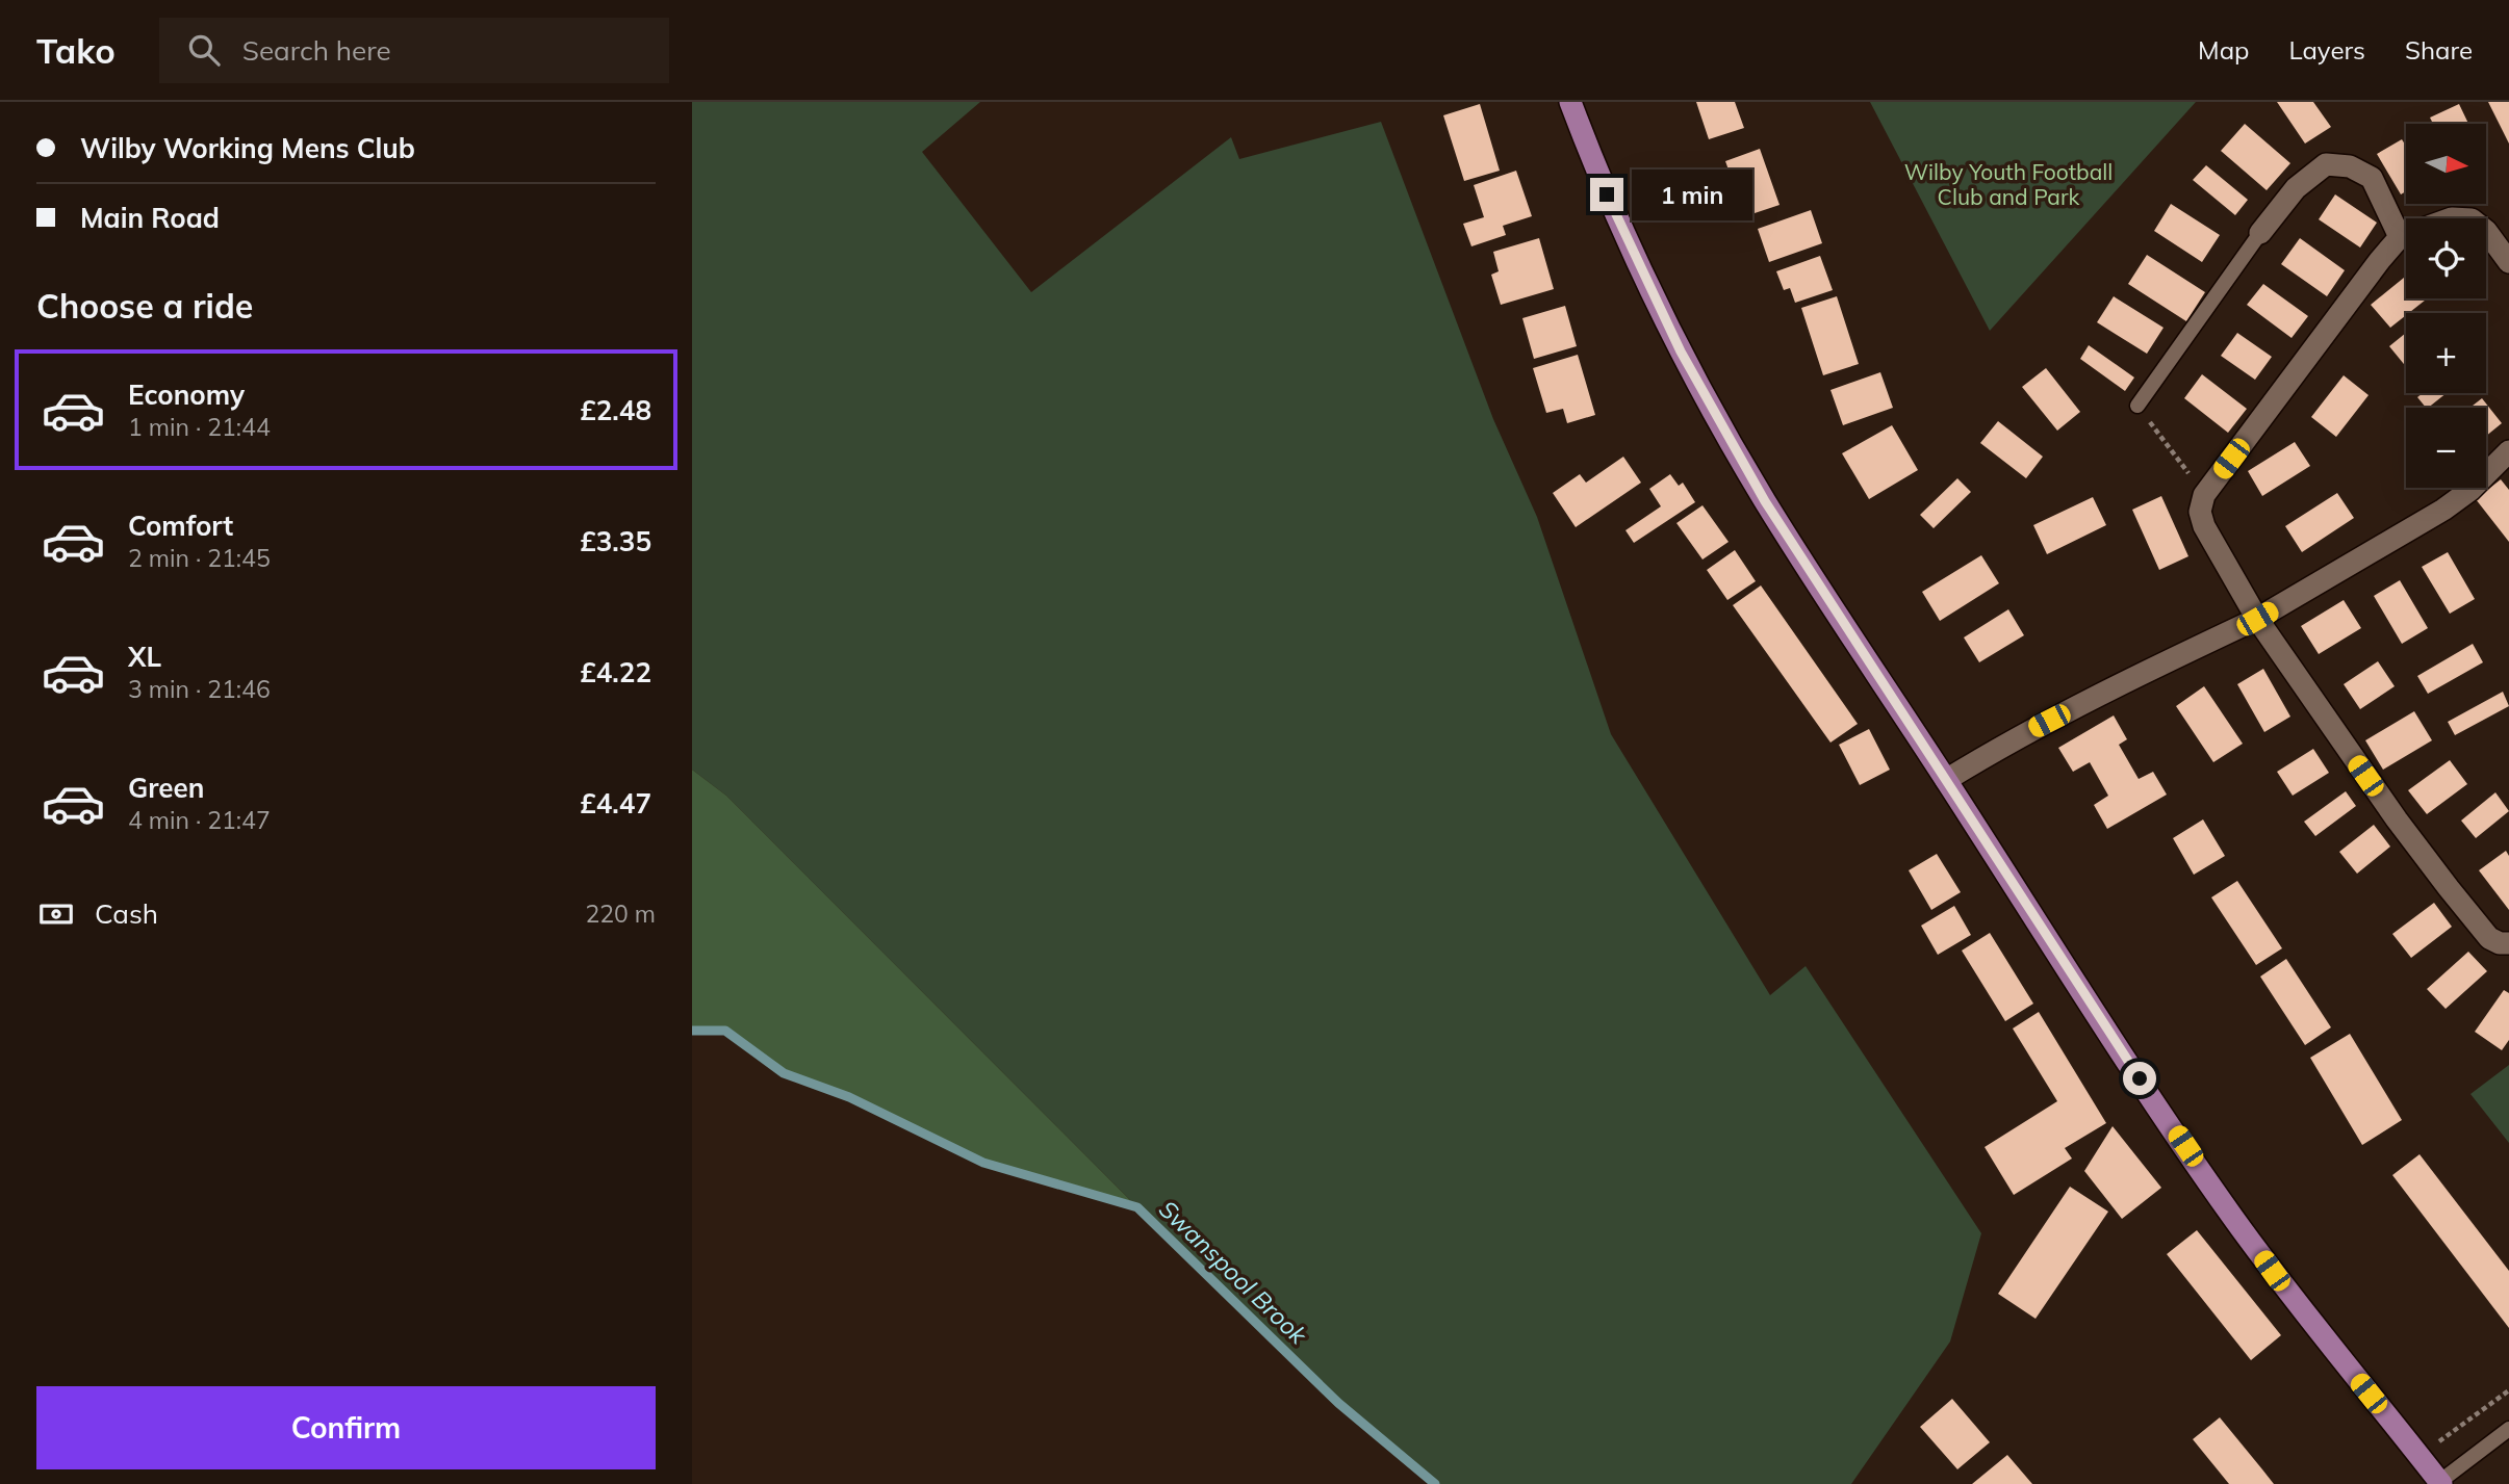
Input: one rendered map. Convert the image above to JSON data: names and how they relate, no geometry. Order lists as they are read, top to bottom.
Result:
{
  "water": ["Swanspool Brook"],
  "parks": ["Wilby Youth Football Club and Park"],
  "north": "right",
  "page": {
    "header": "Tako",
    "search": "Search here",
    "nav": ["Map", "Layers", "Share"],
    "banner": ["Wilby Working Mens Club", "Main Road"],
    "map_buttons": ["+", "−"],
    "bubble": "1 min",
    "heading": "Choose a ride",
    "list": [
      {
        "name": "Economy",
        "note": "1 min · 21:44",
        "value": "£2.48"
      },
      {
        "name": "Comfort",
        "note": "2 min · 21:45",
        "value": "£3.35"
      },
      {
        "name": "XL",
        "note": "3 min · 21:46",
        "value": "£4.22"
      },
      {
        "name": "Green",
        "note": "4 min · 21:47",
        "value": "£4.47"
      }
    ],
    "pay": ["Cash", "220 m"],
    "buttons": "Confirm"
  }
}
